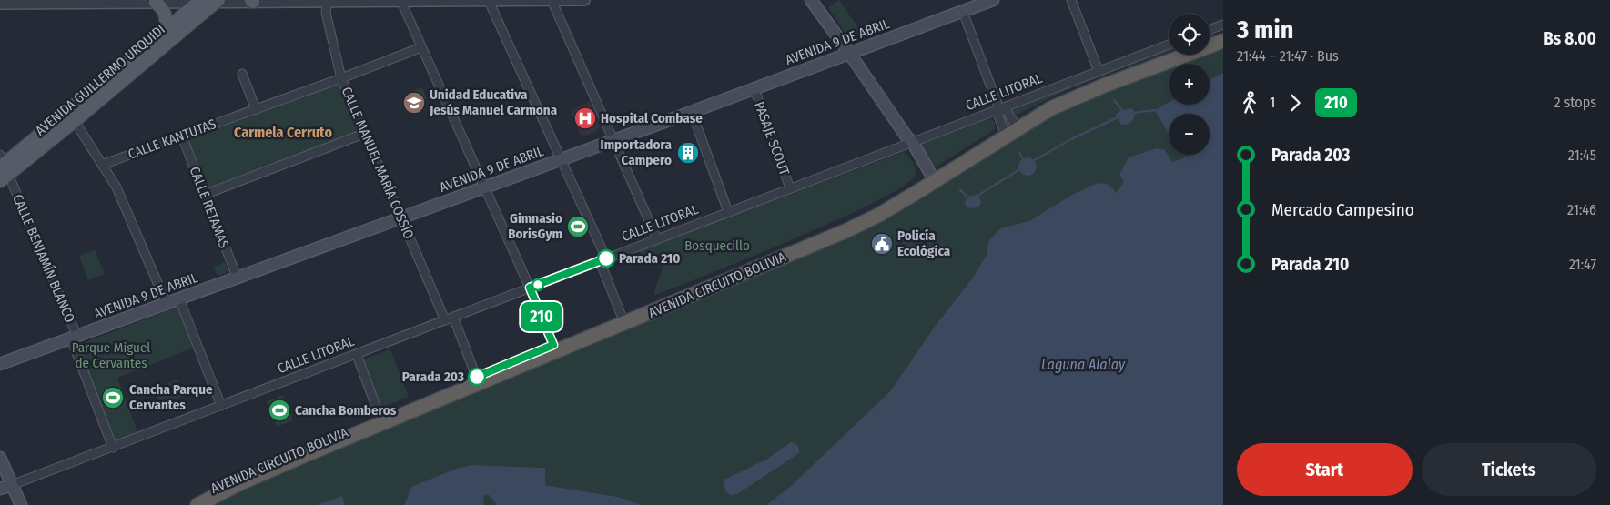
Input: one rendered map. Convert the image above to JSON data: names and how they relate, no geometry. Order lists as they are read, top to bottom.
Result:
{
  "streets": {
    "highway": ["AVENIDA CIRCUITO BOLIVIA"],
    "main road": ["AVENIDA 9 DE ABRIL", "AVENIDA GUILLERMO URQUIDI", "CALLE LITORAL"],
    "street": [
      "PASAJE SCOUT",
      "CALLE KANTUTAS",
      "CALLE MANUEL MARÍA COSSÍO",
      "CALLE RETAMAS",
      "CALLE BENJAMÍN BLANCO"
    ]
  },
  "crossings": [
    ["AVENIDA 9 DE ABRIL", "PASAJE SCOUT"],
    ["AVENIDA 9 DE ABRIL", "CALLE MANUEL MARÍA COSSÍO"],
    ["AVENIDA 9 DE ABRIL", "CALLE RETAMAS"],
    ["AVENIDA 9 DE ABRIL", "CALLE BENJAMÍN BLANCO"],
    ["AVENIDA GUILLERMO URQUIDI", "CALLE BENJAMÍN BLANCO"],
    ["CALLE LITORAL", "PASAJE SCOUT"],
    ["CALLE LITORAL", "CALLE MANUEL MARÍA COSSÍO"],
    ["CALLE LITORAL", "CALLE BENJAMÍN BLANCO"],
    ["CALLE KANTUTAS", "CALLE MANUEL MARÍA COSSÍO"],
    ["CALLE KANTUTAS", "CALLE RETAMAS"]
  ],
  "districts": ["Carmela Cerruto"],
  "water": ["Laguna Alalay"],
  "parks": ["Bosquecillo", "Parque Miguel de Cervantes"],
  "places": {
    "school or university": ["Unidad Educativa Jesús Manuel Carmona"],
    "hospital": ["Hospital Combase"],
    "building": ["Importadora Campero"],
    "sports": ["Gimnasio BorisGym", "Cancha Parque Cervantes", "Cancha Bomberos"],
    "public building": ["Policía Ecológica"],
    "other": ["Parada 210", "Parada 203"]
  },
  "lines": ["bus line 210"],
  "page": {
    "on_map": "210",
    "heading": ["3 min", "21:44 – 21:47 · Bus", "Bs 8.00"],
    "map_buttons": ["+", "−"],
    "legs": ["1", "210", "2 stops"],
    "list": [
      {
        "name": "Parada 203",
        "value": "21:45"
      },
      {
        "name": "Mercado Campesino",
        "value": "21:46"
      },
      {
        "name": "Parada 210",
        "value": "21:47"
      }
    ],
    "buttons": ["Start", "Tickets"]
  }
}
